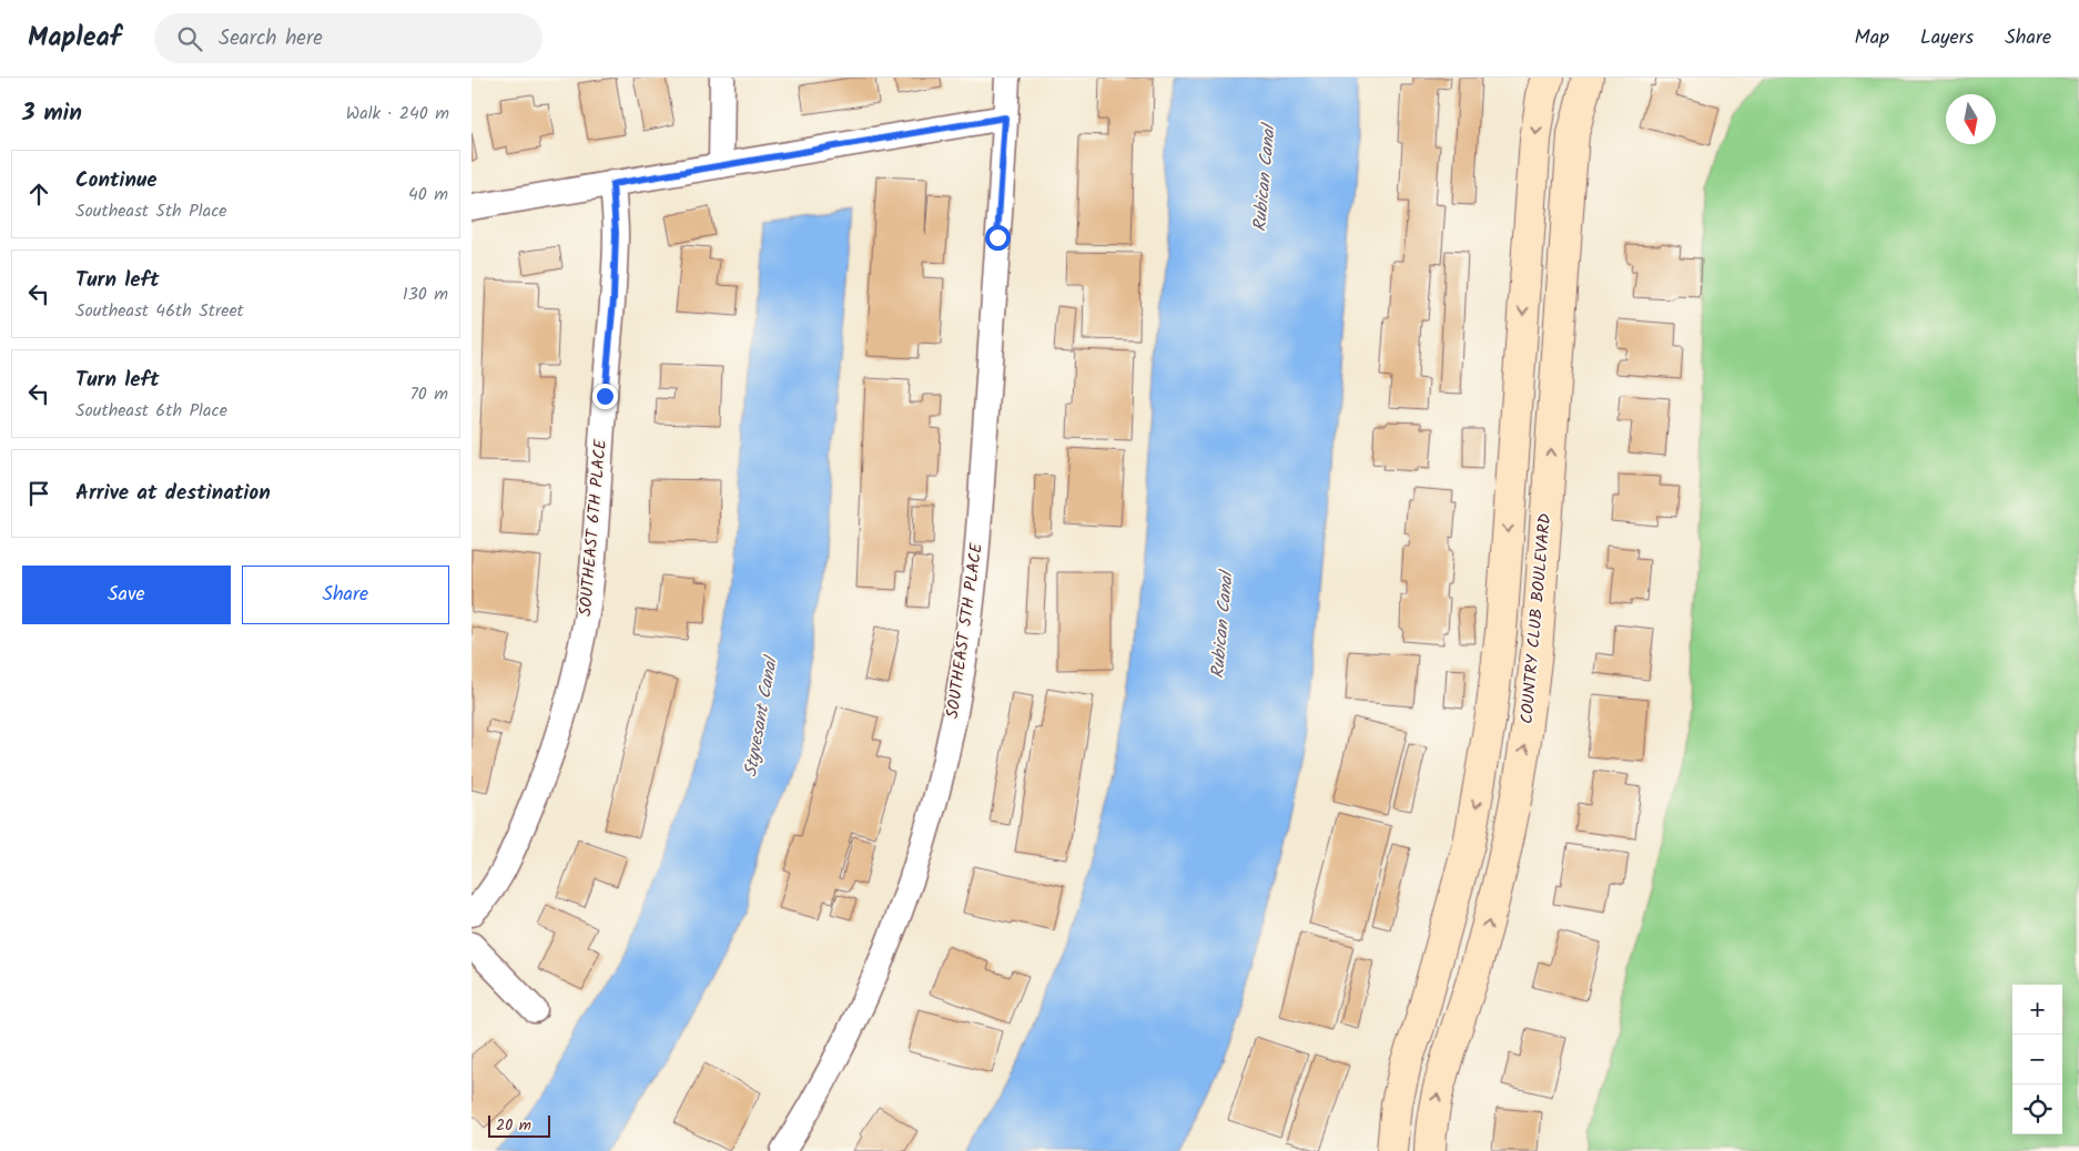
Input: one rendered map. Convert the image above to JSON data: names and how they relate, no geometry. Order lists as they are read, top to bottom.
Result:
{
  "streets": {
    "main road": ["COUNTRY CLUB BOULEVARD"],
    "street": ["SOUTHEAST 6TH PLACE", "SOUTHEAST 5TH PLACE"]
  },
  "water": ["Rubican Canal", "Styvesant Canal"],
  "scale_bar": "20 m",
  "north": "bottom",
  "page": {
    "header": "Mapleaf",
    "search": "Search here",
    "nav": ["Map", "Layers", "Share"],
    "heading": ["3 min", "Walk · 240 m"],
    "list": [
      ["Continue", "Southeast 5th Place", "40 m"],
      ["Turn left", "Southeast 46th Street", "130 m"],
      ["Turn left", "Southeast 6th Place", "70 m"],
      "Arrive at destination"
    ],
    "buttons": ["Save", "Share"],
    "map_buttons": ["+", "−"],
    "scale": "20 m"
  }
}
